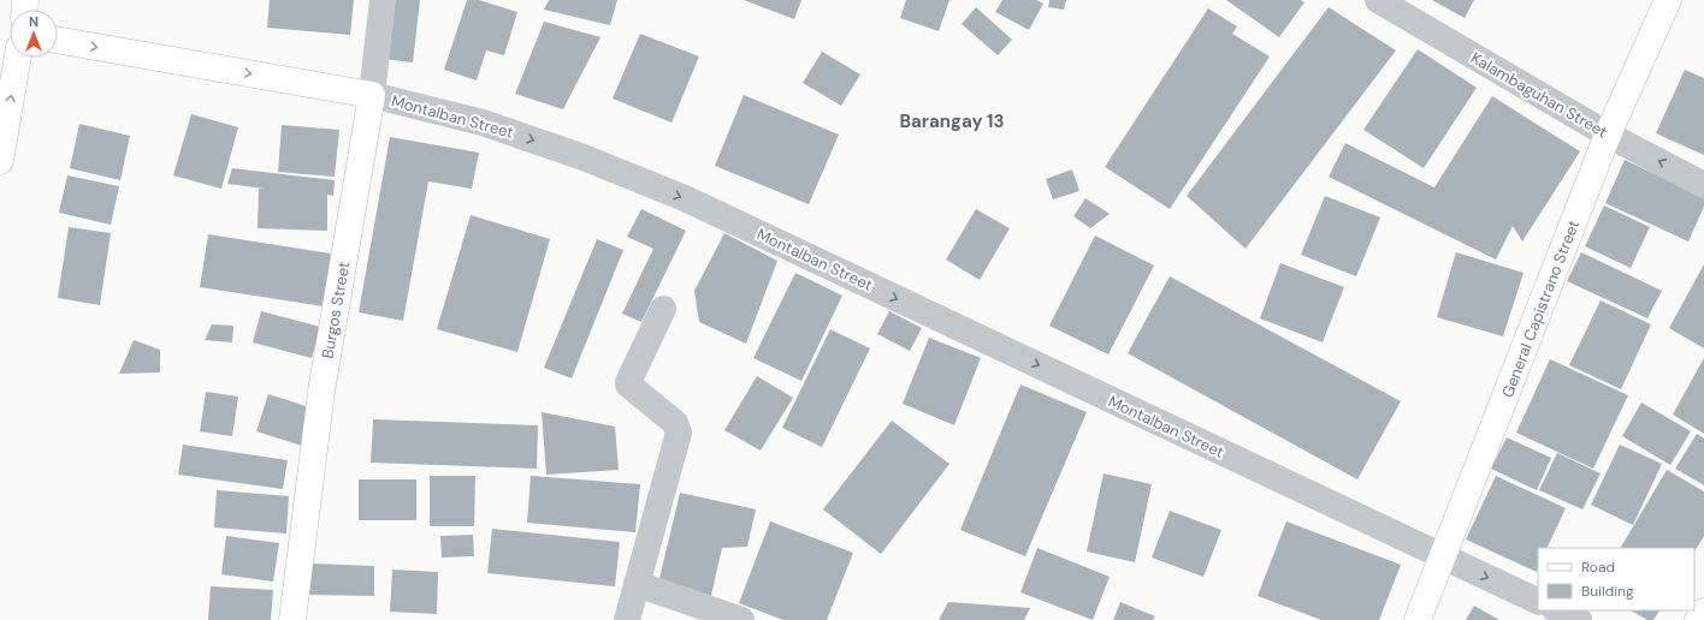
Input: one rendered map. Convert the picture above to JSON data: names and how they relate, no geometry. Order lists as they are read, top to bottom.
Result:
{
  "streets": {
    "main road": ["Montalban Street", "General Capistrano Street", "Burgos Street"],
    "street": ["Kalambaguhan Street"]
  },
  "crossings": [
    ["Kalambaguhan Street", "General Capistrano Street"],
    ["Montalban Street", "General Capistrano Street"],
    ["Montalban Street", "Burgos Street"]
  ],
  "one_way": ["Montalban Street"],
  "districts": ["Barangay 13"],
  "legend": ["Road", "Building"],
  "north": "top"
}
